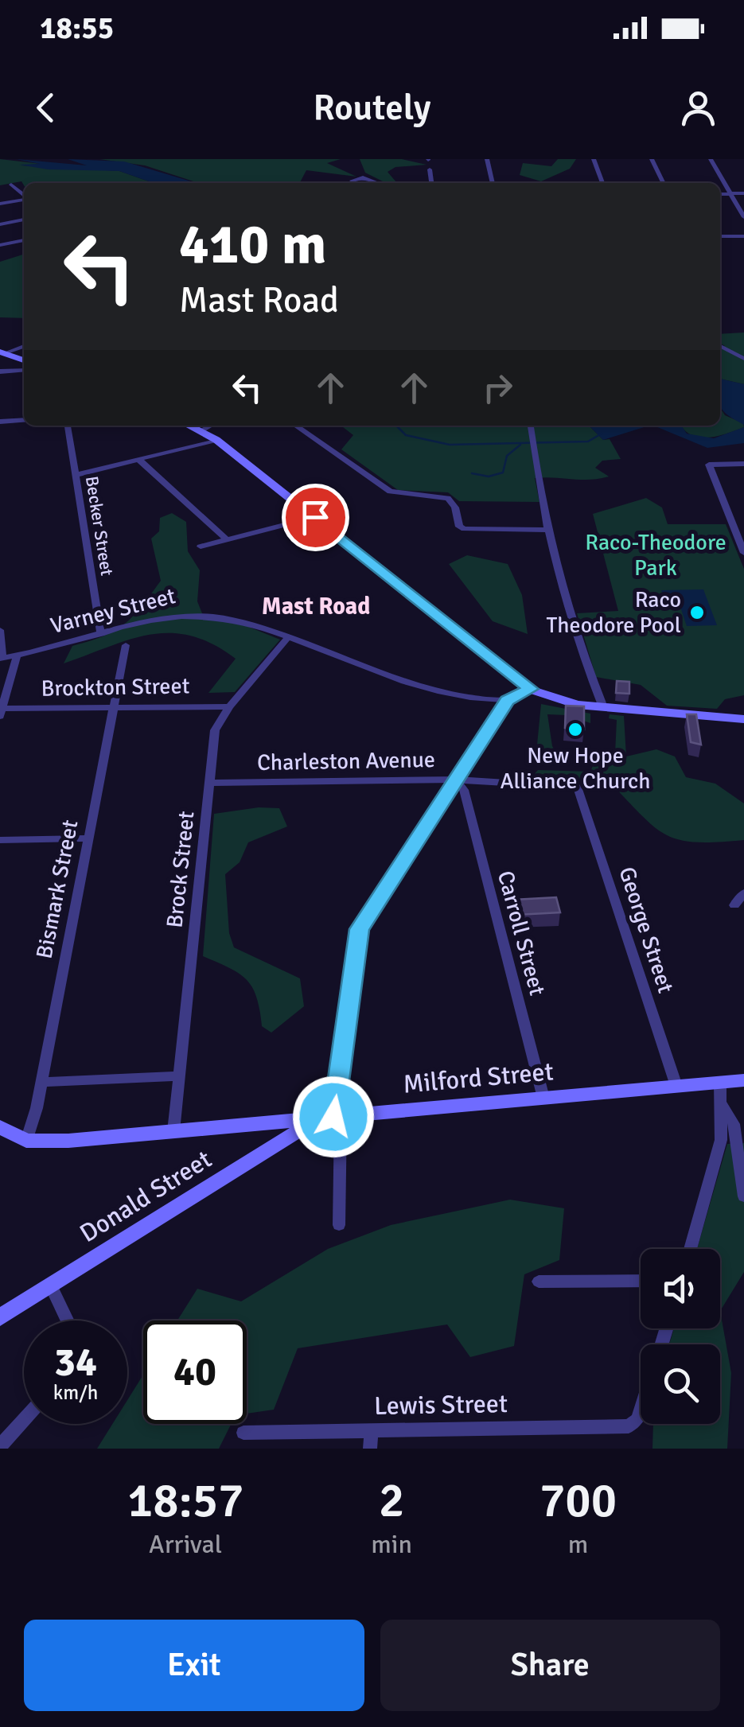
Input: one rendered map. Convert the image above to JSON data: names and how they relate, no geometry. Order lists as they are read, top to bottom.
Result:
{
  "streets": {
    "street": [
      "Becker Street",
      "Varney Street",
      "Brockton Street",
      "Charleston Avenue",
      "Brock Street",
      "Bismark Street",
      "George Street",
      "Carroll Street",
      "Milford Street",
      "Donald Street",
      "Lewis Street"
    ]
  },
  "crossings": [
    ["Becker Street", "Varney Street"],
    ["Varney Street", "Brock Street"],
    ["Brockton Street", "Brock Street"],
    ["Brockton Street", "Bismark Street"],
    ["Charleston Avenue", "Brock Street"],
    ["Charleston Avenue", "George Street"],
    ["Charleston Avenue", "Carroll Street"],
    ["Brock Street", "Milford Street"],
    ["Bismark Street", "Milford Street"],
    ["George Street", "Milford Street"],
    ["Carroll Street", "Milford Street"],
    ["Milford Street", "Donald Street"]
  ],
  "districts": ["Mast Road"],
  "parks": ["Raco-Theodore Park"],
  "places": ["Raco Theodore Pool", "New Hope Alliance Church"],
  "page": {
    "status": "18:55",
    "header": "Routely",
    "turn": ["410 m", "Mast Road"],
    "speed": "34 km/h",
    "limit": "40",
    "eta": [
      "18:57",
      "Arrival",
      "2",
      "min",
      "700",
      "m"
    ],
    "buttons": ["Exit", "Share"]
  }
}
